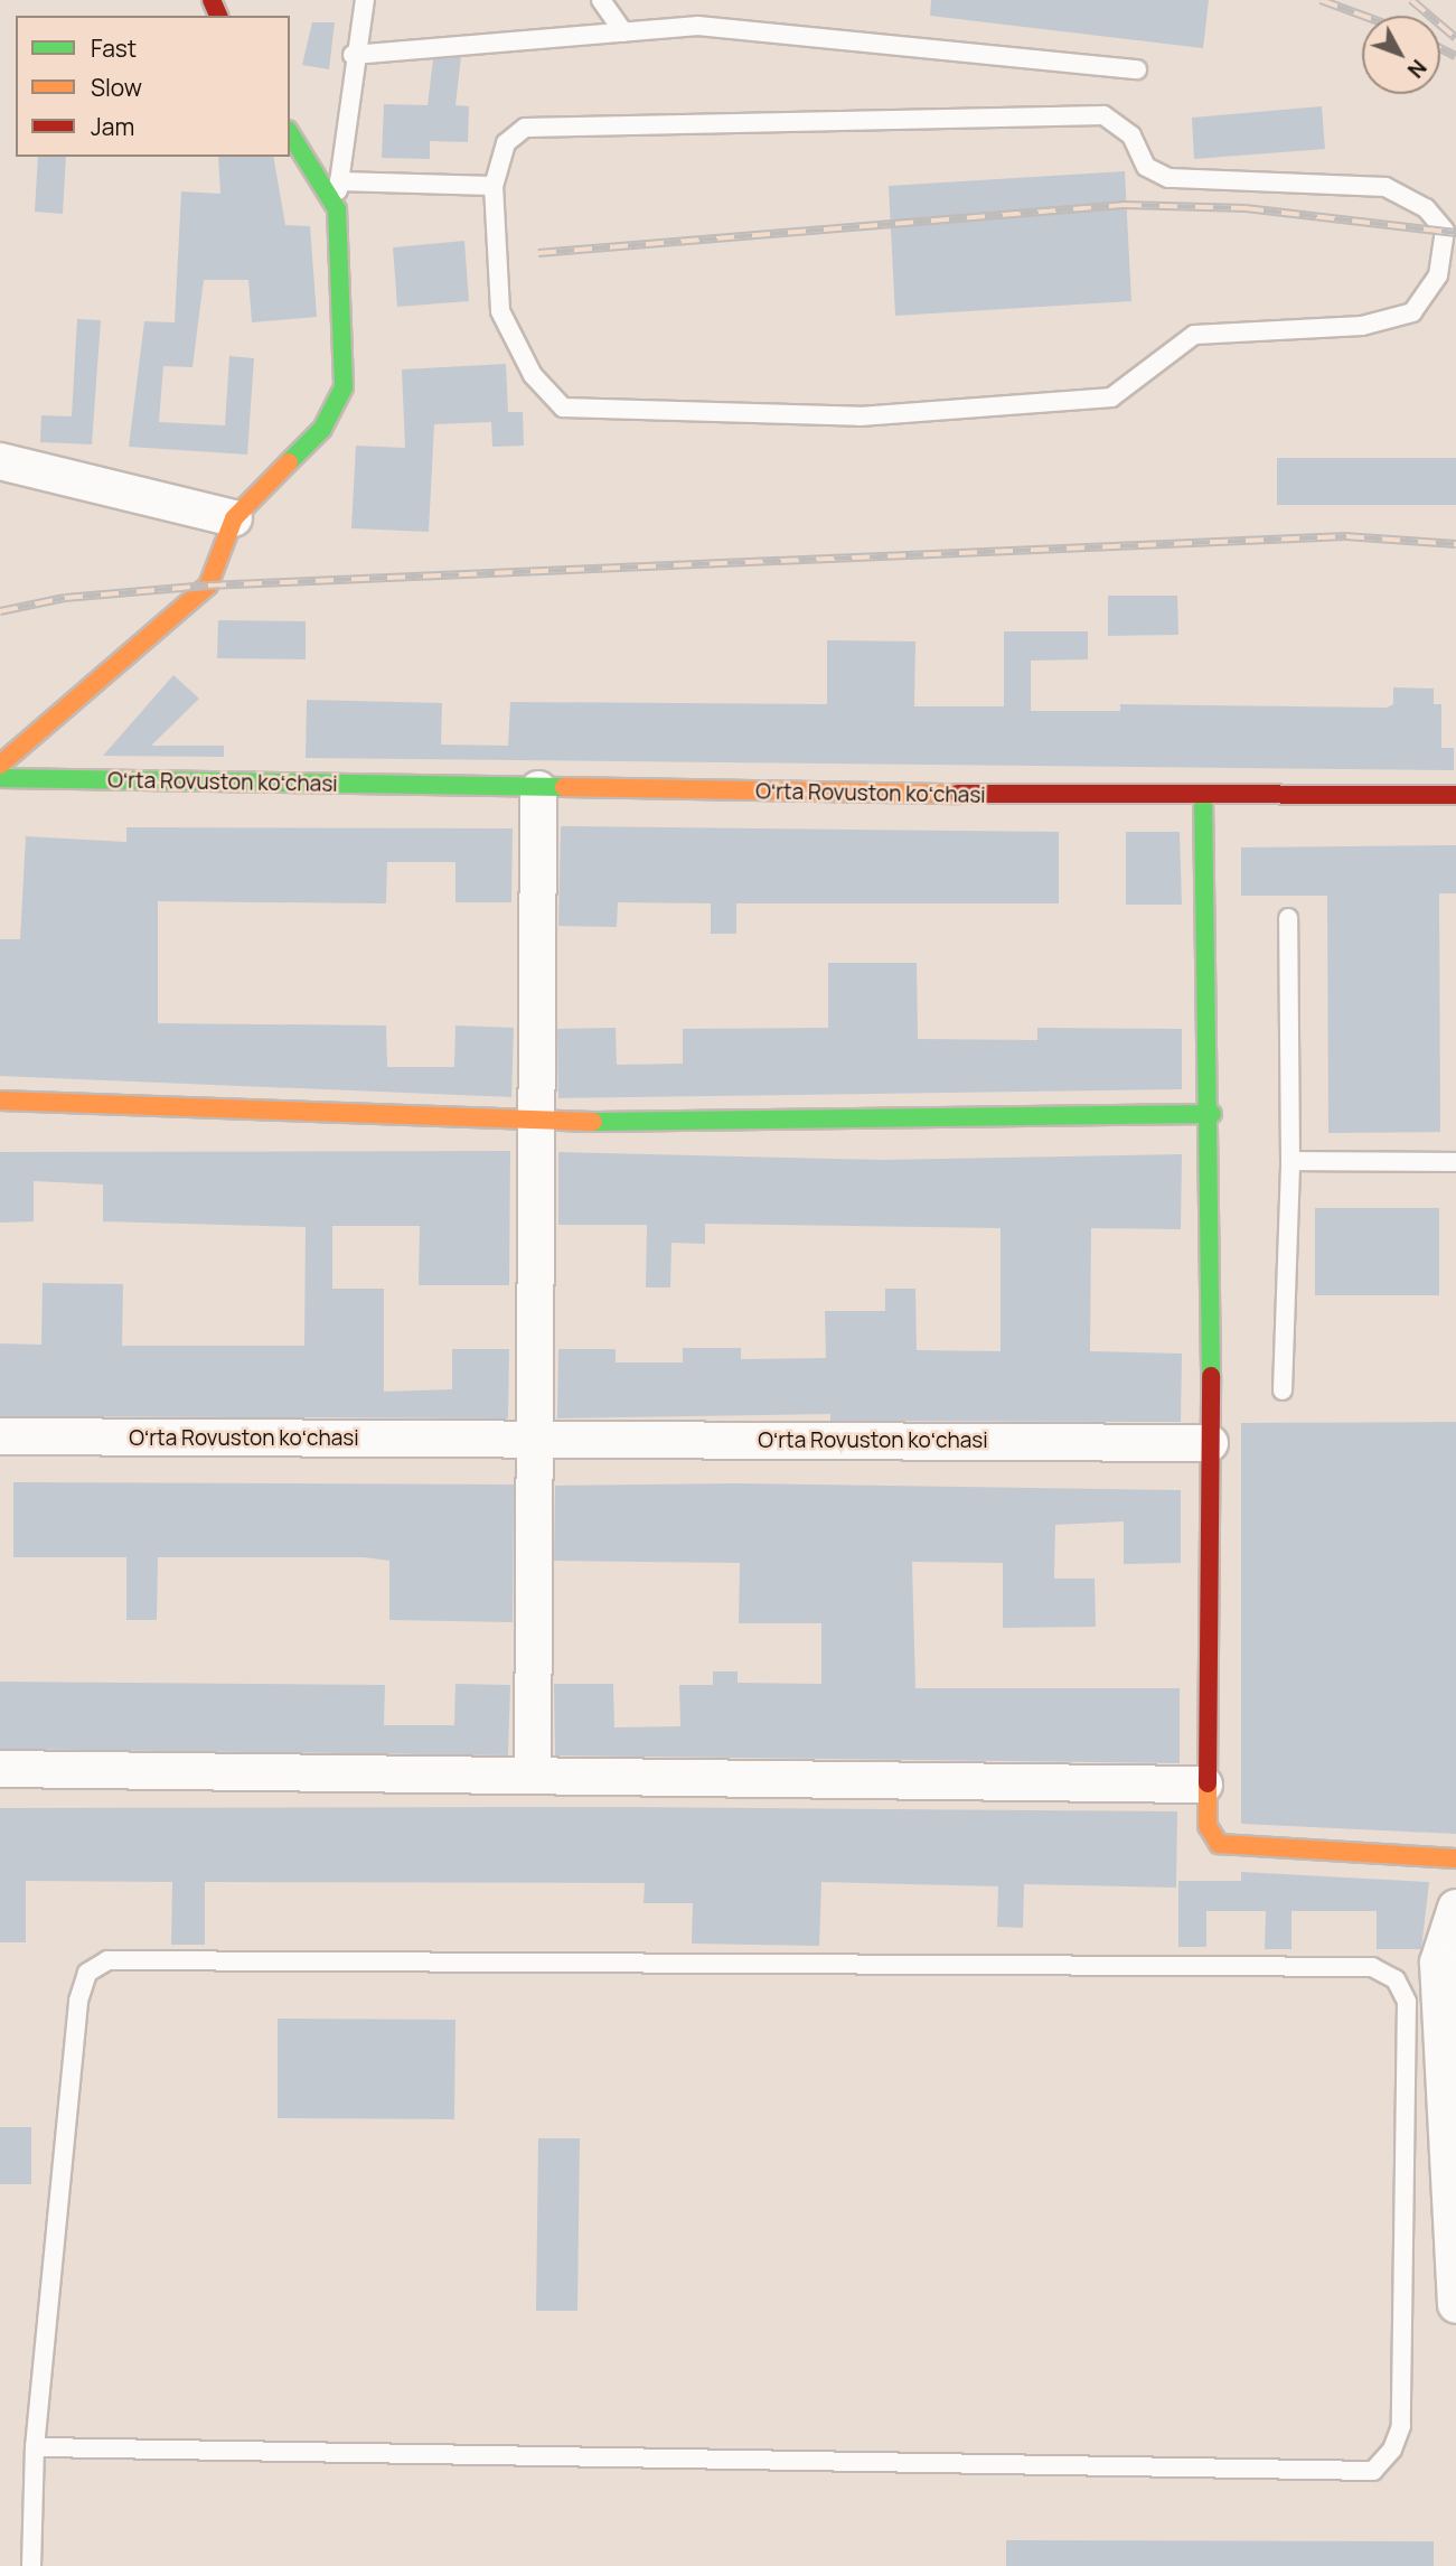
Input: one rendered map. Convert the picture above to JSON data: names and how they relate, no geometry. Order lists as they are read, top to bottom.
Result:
{
  "streets": {
    "street": ["Oʻrta Rovuston koʻchasi"]
  },
  "legend": ["Fast", "Slow", "Jam"],
  "north": "bottom right"
}
